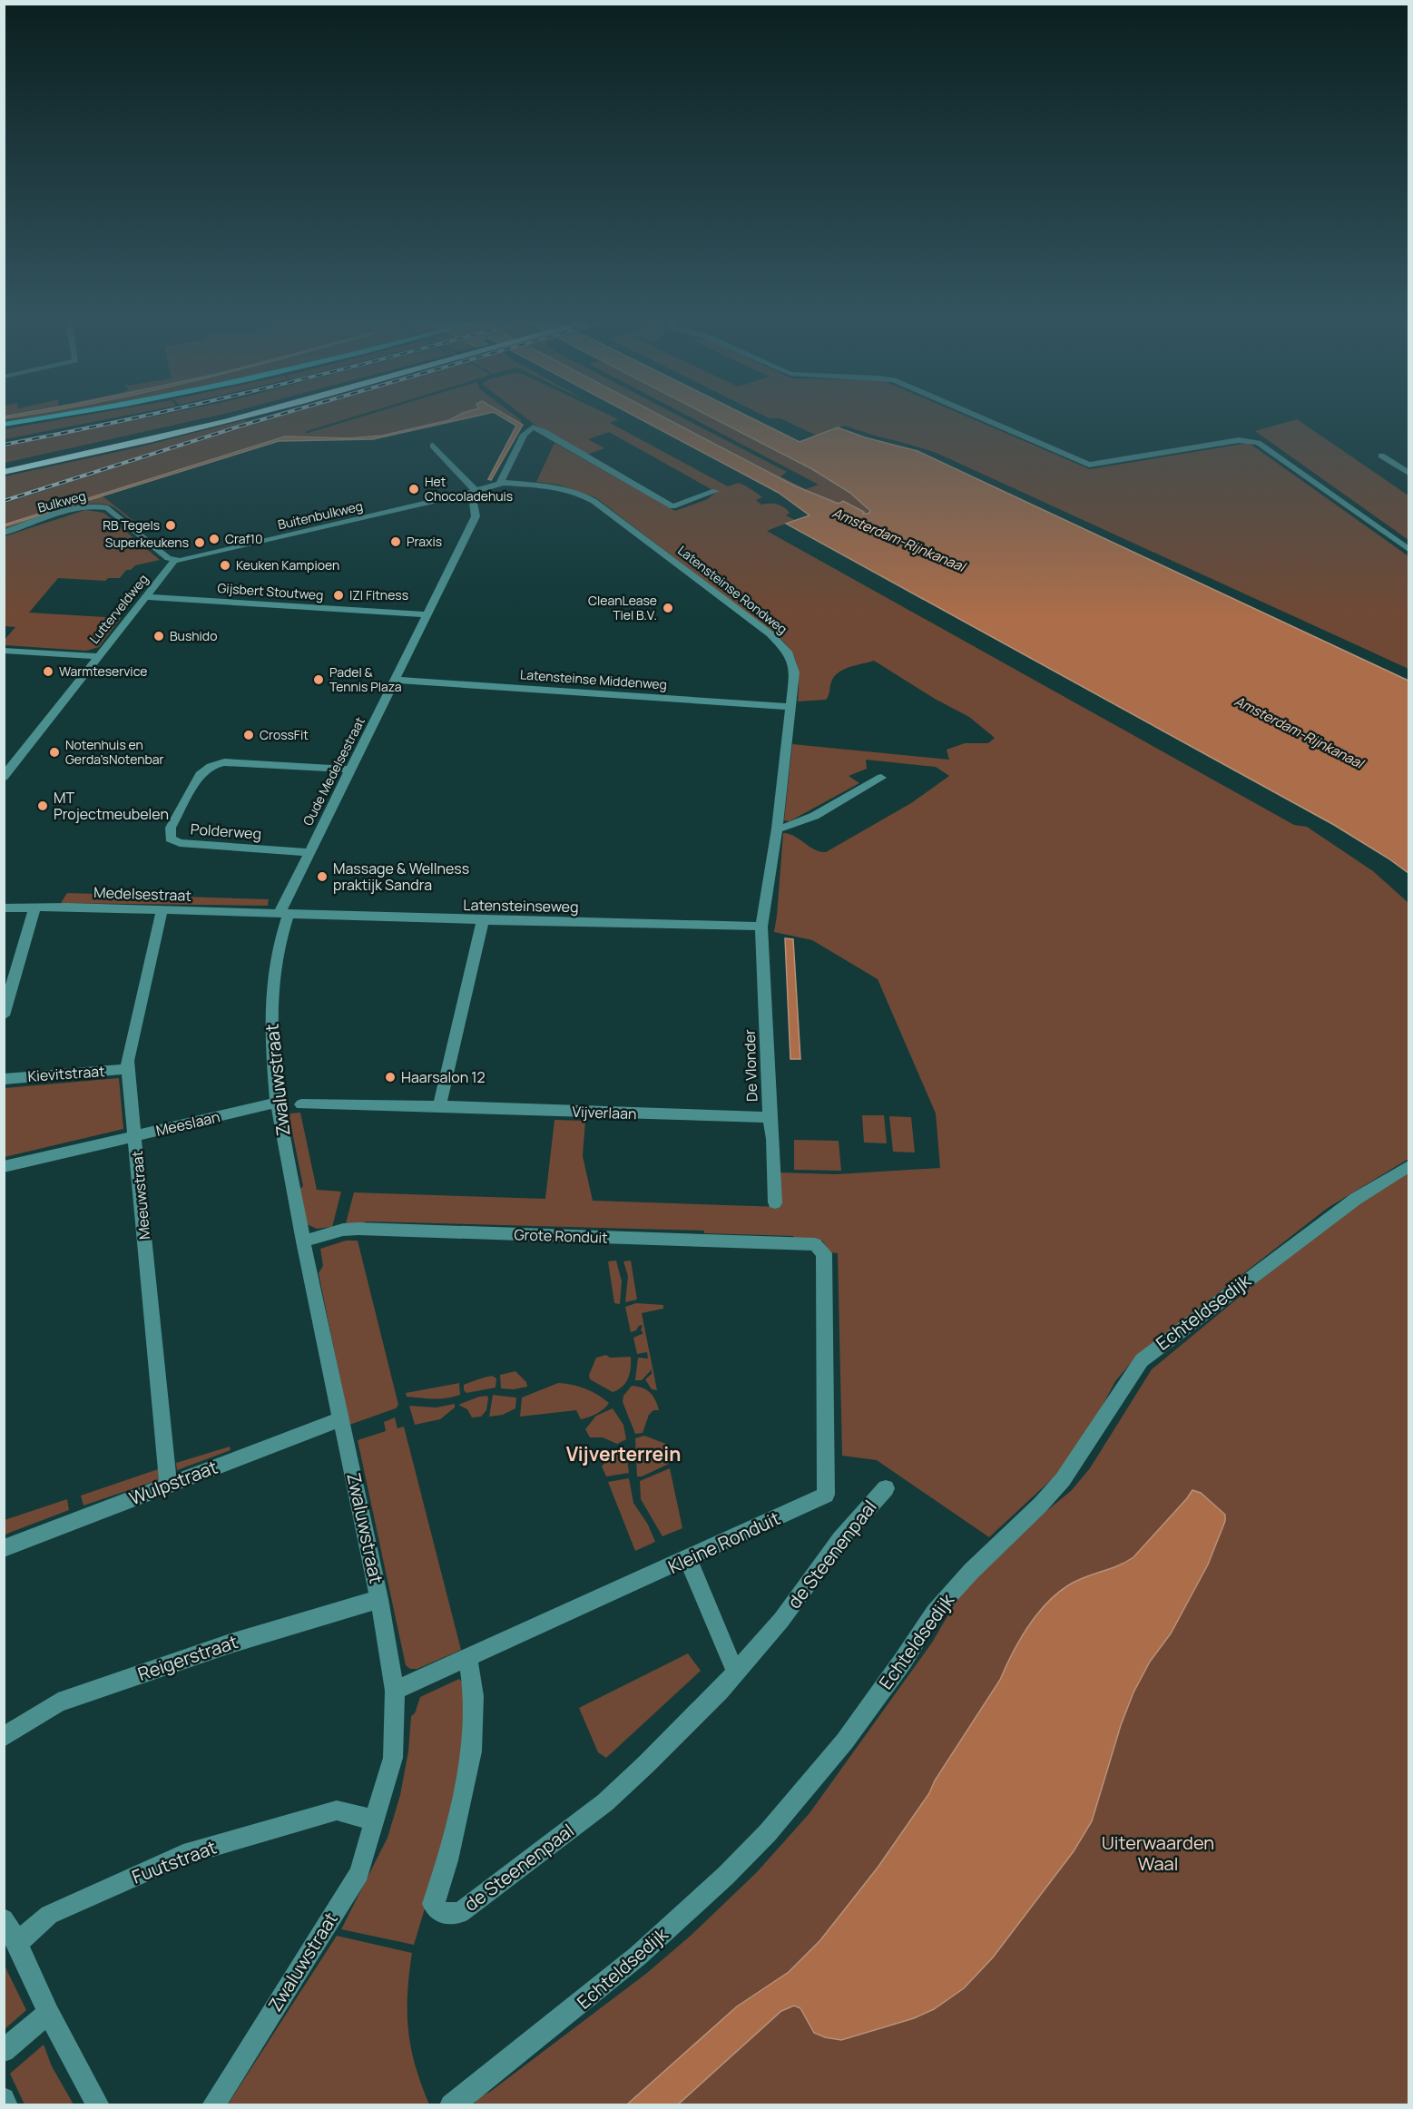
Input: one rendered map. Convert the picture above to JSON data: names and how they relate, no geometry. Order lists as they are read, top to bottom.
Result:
{
  "streets": {
    "street": [
      "Bulkweg",
      "Buitenbulkweg",
      "Latensteinse Rondweg",
      "Gijsbert Stoutweg",
      "Lutterveldweg",
      "Latensteinse Middenweg",
      "Oude Medelsestraat",
      "Polderweg",
      "Medelsestraat",
      "Latensteinseweg",
      "De Vlonder",
      "Kievitstraat",
      "Zwaluwstraat",
      "Vijverlaan",
      "Meeslaan",
      "Meeuwstraat",
      "Grote Ronduit",
      "Echteldsedijk",
      "Wulpstraat",
      "Kleine Ronduit",
      "de Steenenpaal",
      "Reigerstraat",
      "Fuutstraat"
    ]
  },
  "crossings": [
    ["Bulkweg", "Buitenbulkweg"],
    ["Bulkweg", "Lutterveldweg"],
    ["Buitenbulkweg", "Lutterveldweg"],
    ["Buitenbulkweg", "Oude Medelsestraat"],
    ["Latensteinse Rondweg", "Latensteinse Middenweg"],
    ["Latensteinse Rondweg", "Latensteinseweg"],
    ["Latensteinse Rondweg", "De Vlonder"],
    ["Gijsbert Stoutweg", "Lutterveldweg"],
    ["Gijsbert Stoutweg", "Oude Medelsestraat"],
    ["Latensteinse Middenweg", "Oude Medelsestraat"],
    ["Oude Medelsestraat", "Polderweg"],
    ["Oude Medelsestraat", "Medelsestraat"],
    ["Oude Medelsestraat", "Latensteinseweg"],
    ["Oude Medelsestraat", "Zwaluwstraat"],
    ["Medelsestraat", "Latensteinseweg"],
    ["Medelsestraat", "Zwaluwstraat"],
    ["Medelsestraat", "Meeuwstraat"],
    ["Latensteinseweg", "De Vlonder"],
    ["Latensteinseweg", "Zwaluwstraat"],
    ["De Vlonder", "Vijverlaan"],
    ["Kievitstraat", "Meeuwstraat"],
    ["Zwaluwstraat", "Meeslaan"],
    ["Zwaluwstraat", "Grote Ronduit"],
    ["Zwaluwstraat", "Wulpstraat"],
    ["Zwaluwstraat", "Kleine Ronduit"],
    ["Zwaluwstraat", "Reigerstraat"],
    ["Zwaluwstraat", "Fuutstraat"],
    ["Meeslaan", "Meeuwstraat"],
    ["Meeuwstraat", "Wulpstraat"],
    ["Grote Ronduit", "Kleine Ronduit"],
    ["Kleine Ronduit", "de Steenenpaal"]
  ],
  "districts": ["Vijverterrein"],
  "water": ["Amsterdam-Rijnkanaal"],
  "parks": ["Uiterwaarden Waal"],
  "places": [
    "Het Chocoladehuis",
    "RB Tegels",
    "Craf10",
    "Praxis",
    "Superkeukens",
    "Keuken Kampioen",
    "IZI Fitness",
    "CleanLease Tiel B.V.",
    "Bushido",
    "Warmteservice",
    "Padel & Tennis Plaza",
    "CrossFit",
    "Notenhuis en Gerda'sNotenbar",
    "MT Projectmeubelen",
    "Massage & Wellness praktijk Sandra",
    "Haarsalon 12"
  ]
}
